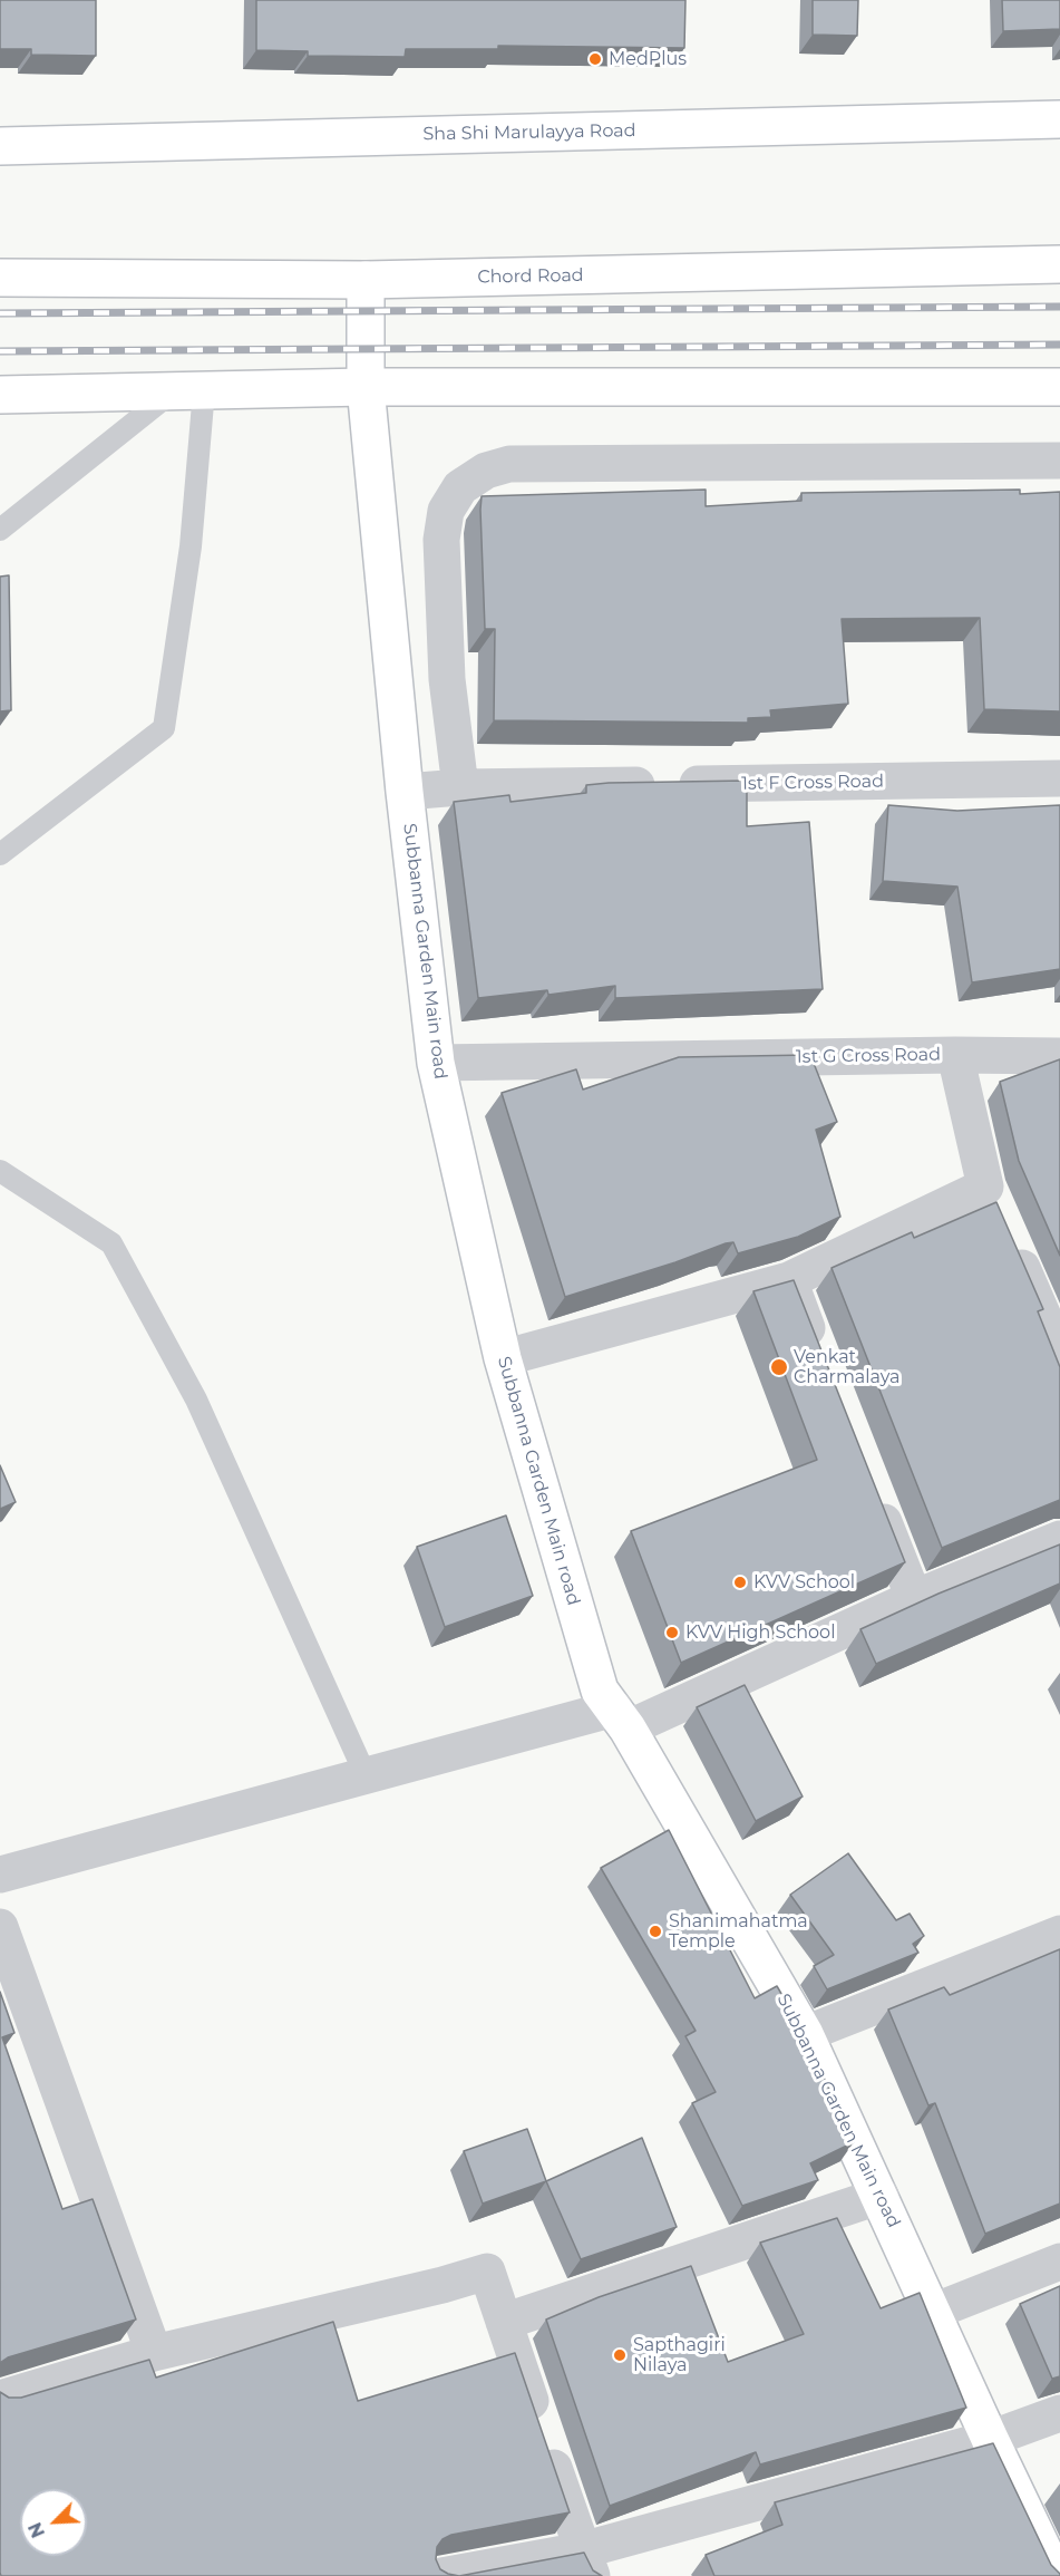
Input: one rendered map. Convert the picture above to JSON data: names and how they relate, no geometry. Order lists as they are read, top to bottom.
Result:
{
  "streets": {
    "street": [
      "Sha Shi Marulayya Road",
      "Chord Road",
      "1st F Cross Road",
      "Subbanna Garden Main road",
      "1st G Cross Road"
    ]
  },
  "crossings": [
    ["Chord Road", "Subbanna Garden Main road"],
    ["1st F Cross Road", "Subbanna Garden Main road"],
    ["Subbanna Garden Main road", "1st G Cross Road"]
  ],
  "places": [
    "MedPlus",
    "Venkat Charmalaya",
    "KVV School",
    "KVV High School",
    "Shanimahatma Temple",
    "Sapthagiri Nilaya"
  ],
  "north": "bottom left"
}
